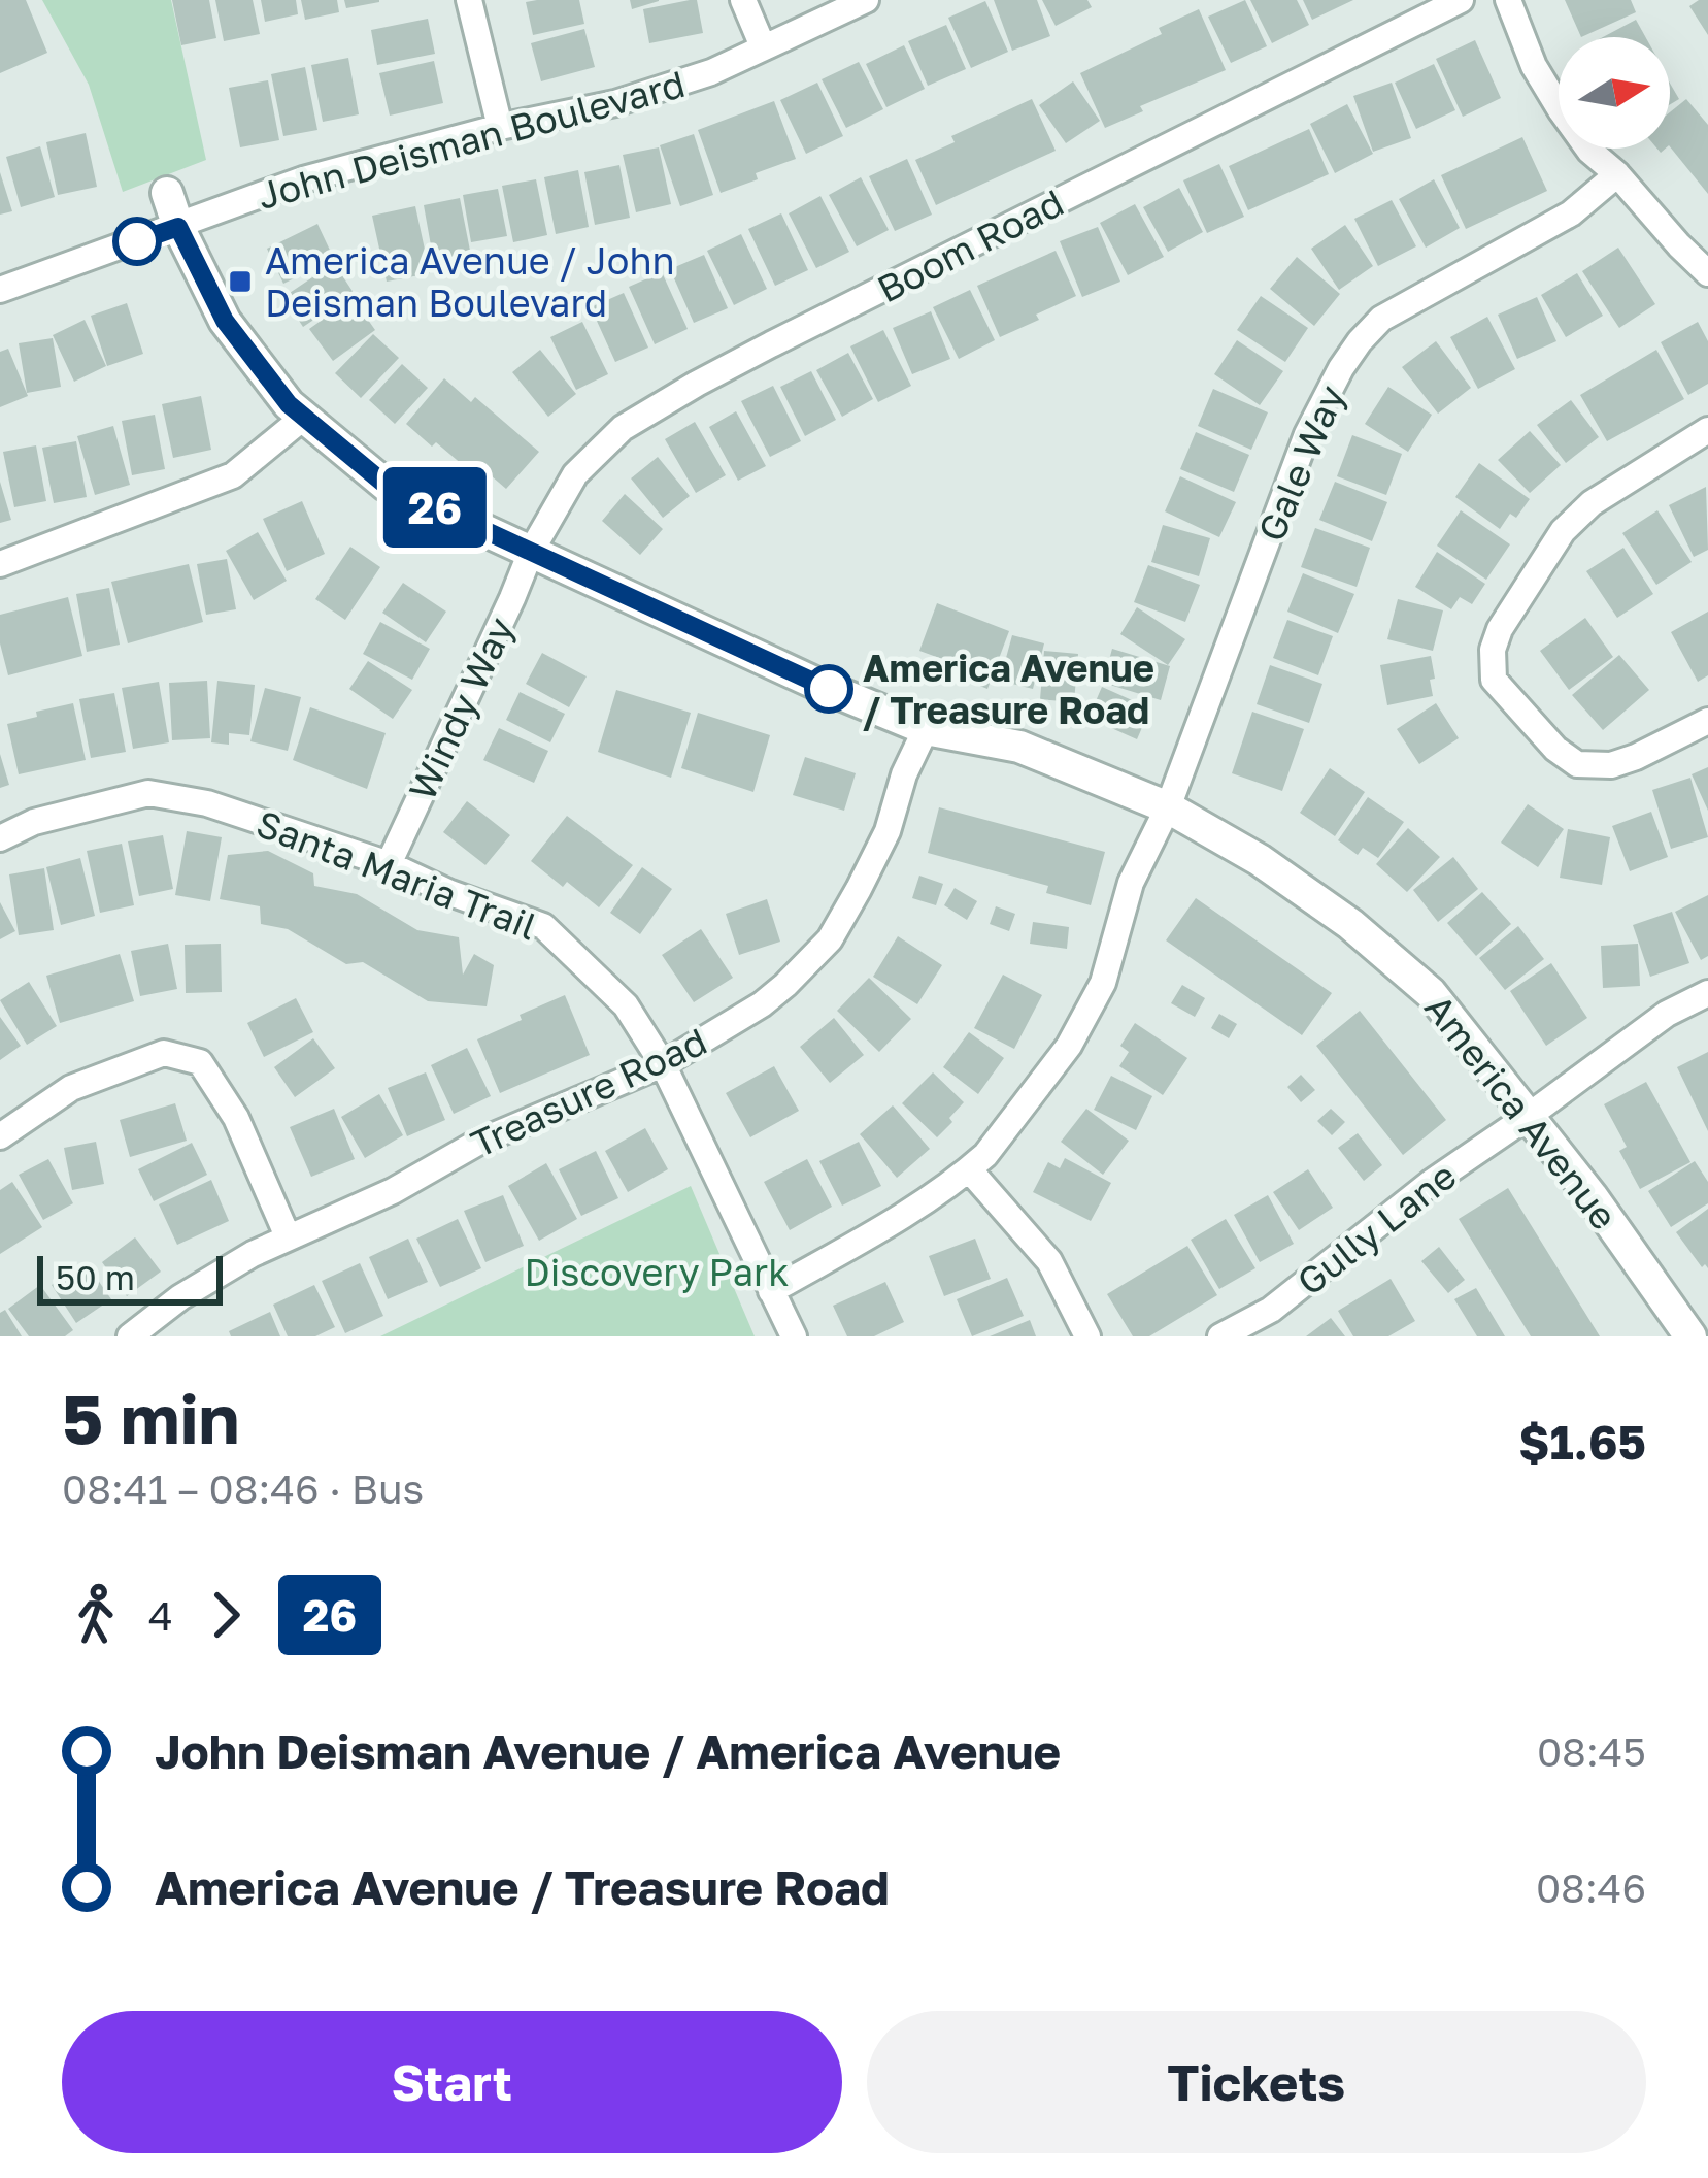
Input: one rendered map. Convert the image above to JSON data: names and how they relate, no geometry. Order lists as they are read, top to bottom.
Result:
{
  "streets": {
    "street": [
      "John Deisman Boulevard",
      "Boom Road",
      "Gale Way",
      "Windy Way",
      "Santa Maria Trail",
      "Treasure Road",
      "America Avenue",
      "Gully Lane"
    ]
  },
  "crossings": [
    ["John Deisman Boulevard", "America Avenue"],
    ["Boom Road", "Windy Way"],
    ["Boom Road", "America Avenue"],
    ["Gale Way", "Santa Maria Trail"],
    ["Gale Way", "America Avenue"],
    ["Windy Way", "Santa Maria Trail"],
    ["Windy Way", "America Avenue"],
    ["Santa Maria Trail", "Treasure Road"],
    ["Treasure Road", "America Avenue"],
    ["America Avenue", "Gully Lane"]
  ],
  "parks": ["Discovery Park"],
  "places": {
    "transit": ["America Avenue / John Deisman Boulevard"],
    "other": ["America Avenue / Treasure Road"]
  },
  "lines": ["bus line 26"],
  "scale_bar": "50 m",
  "north": "right",
  "page": {
    "on_map": "26",
    "scale": "50 m",
    "heading": ["5 min", "08:41 – 08:46 · Bus", "$1.65"],
    "legs": ["4", "26"],
    "list": [
      {
        "name": "John Deisman Avenue / America Avenue",
        "value": "08:45"
      },
      {
        "name": "America Avenue / Treasure Road",
        "value": "08:46"
      }
    ],
    "buttons": ["Start", "Tickets"]
  }
}
